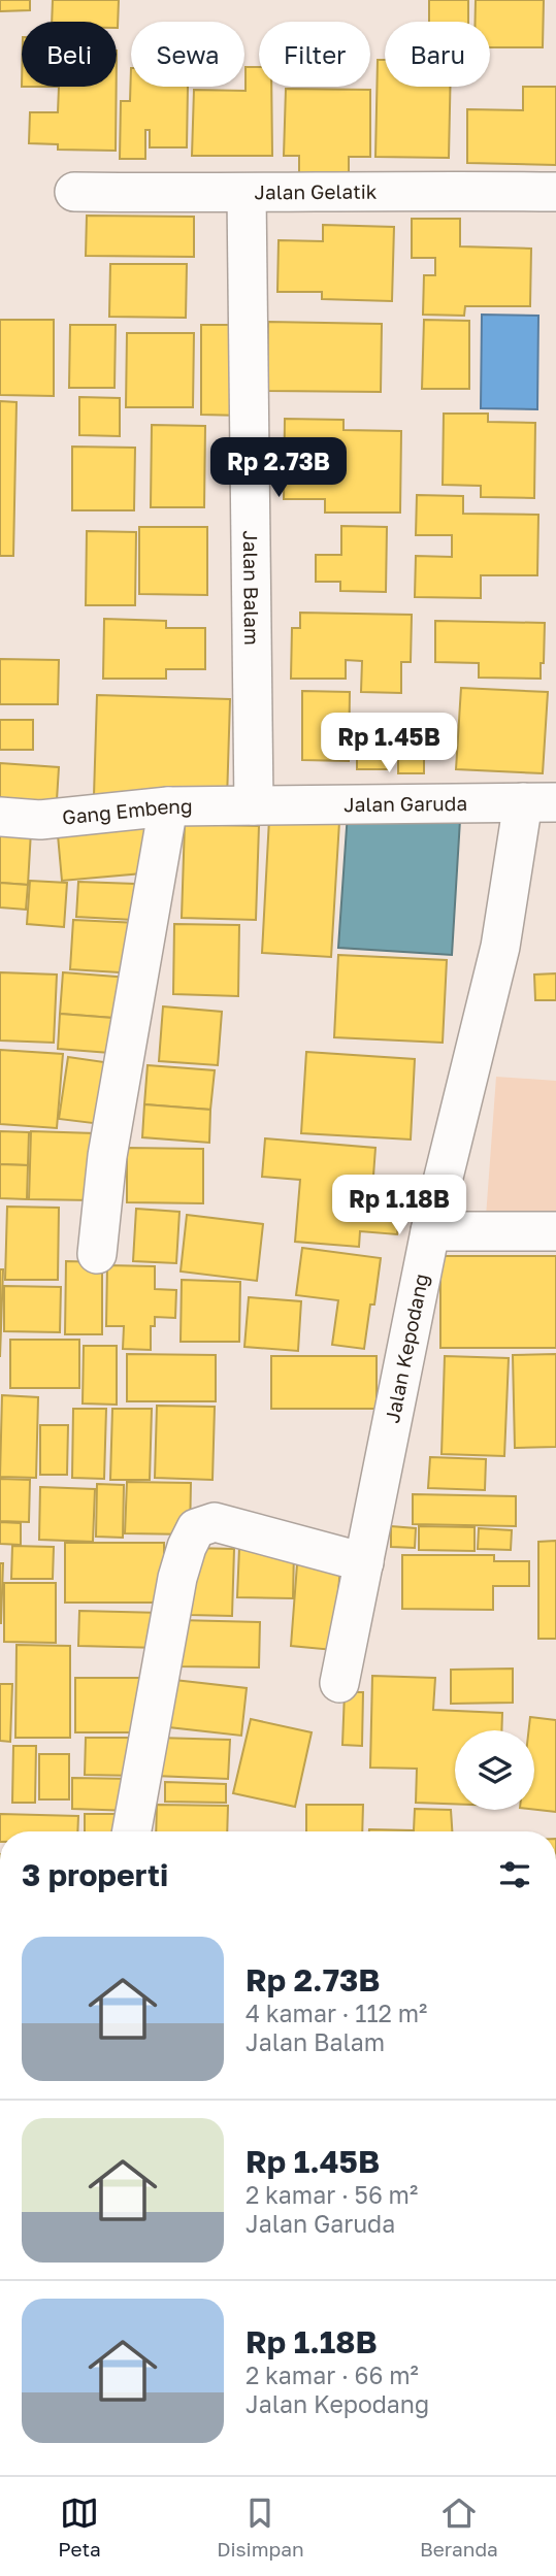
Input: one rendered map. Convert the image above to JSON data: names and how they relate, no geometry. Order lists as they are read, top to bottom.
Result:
{
  "streets": {
    "street": [
      "Jalan Gelatik",
      "Jalan Balam",
      "Jalan Garuda",
      "Gang Embeng",
      "Jalan Kepodang"
    ]
  },
  "crossings": [
    ["Jalan Gelatik", "Jalan Balam"],
    ["Jalan Balam", "Jalan Garuda"],
    ["Jalan Balam", "Gang Embeng"],
    ["Jalan Garuda", "Gang Embeng"],
    ["Jalan Garuda", "Jalan Kepodang"]
  ],
  "page": {
    "chip": [
      "Beli",
      "Sewa",
      "Filter",
      "Baru"
    ],
    "price": ["Rp 2.73B", "Rp 1.45B", "Rp 1.18B"],
    "heading": "3 properti",
    "list": [
      {
        "name": "Rp 2.73B",
        "note": "4 kamar · 112 m² · Jalan Balam"
      },
      {
        "name": "Rp 1.45B",
        "note": "2 kamar · 56 m² · Jalan Garuda"
      },
      {
        "name": "Rp 1.18B",
        "note": "2 kamar · 66 m² · Jalan Kepodang"
      }
    ],
    "tabs": ["Peta", "Disimpan", "Beranda"]
  }
}
